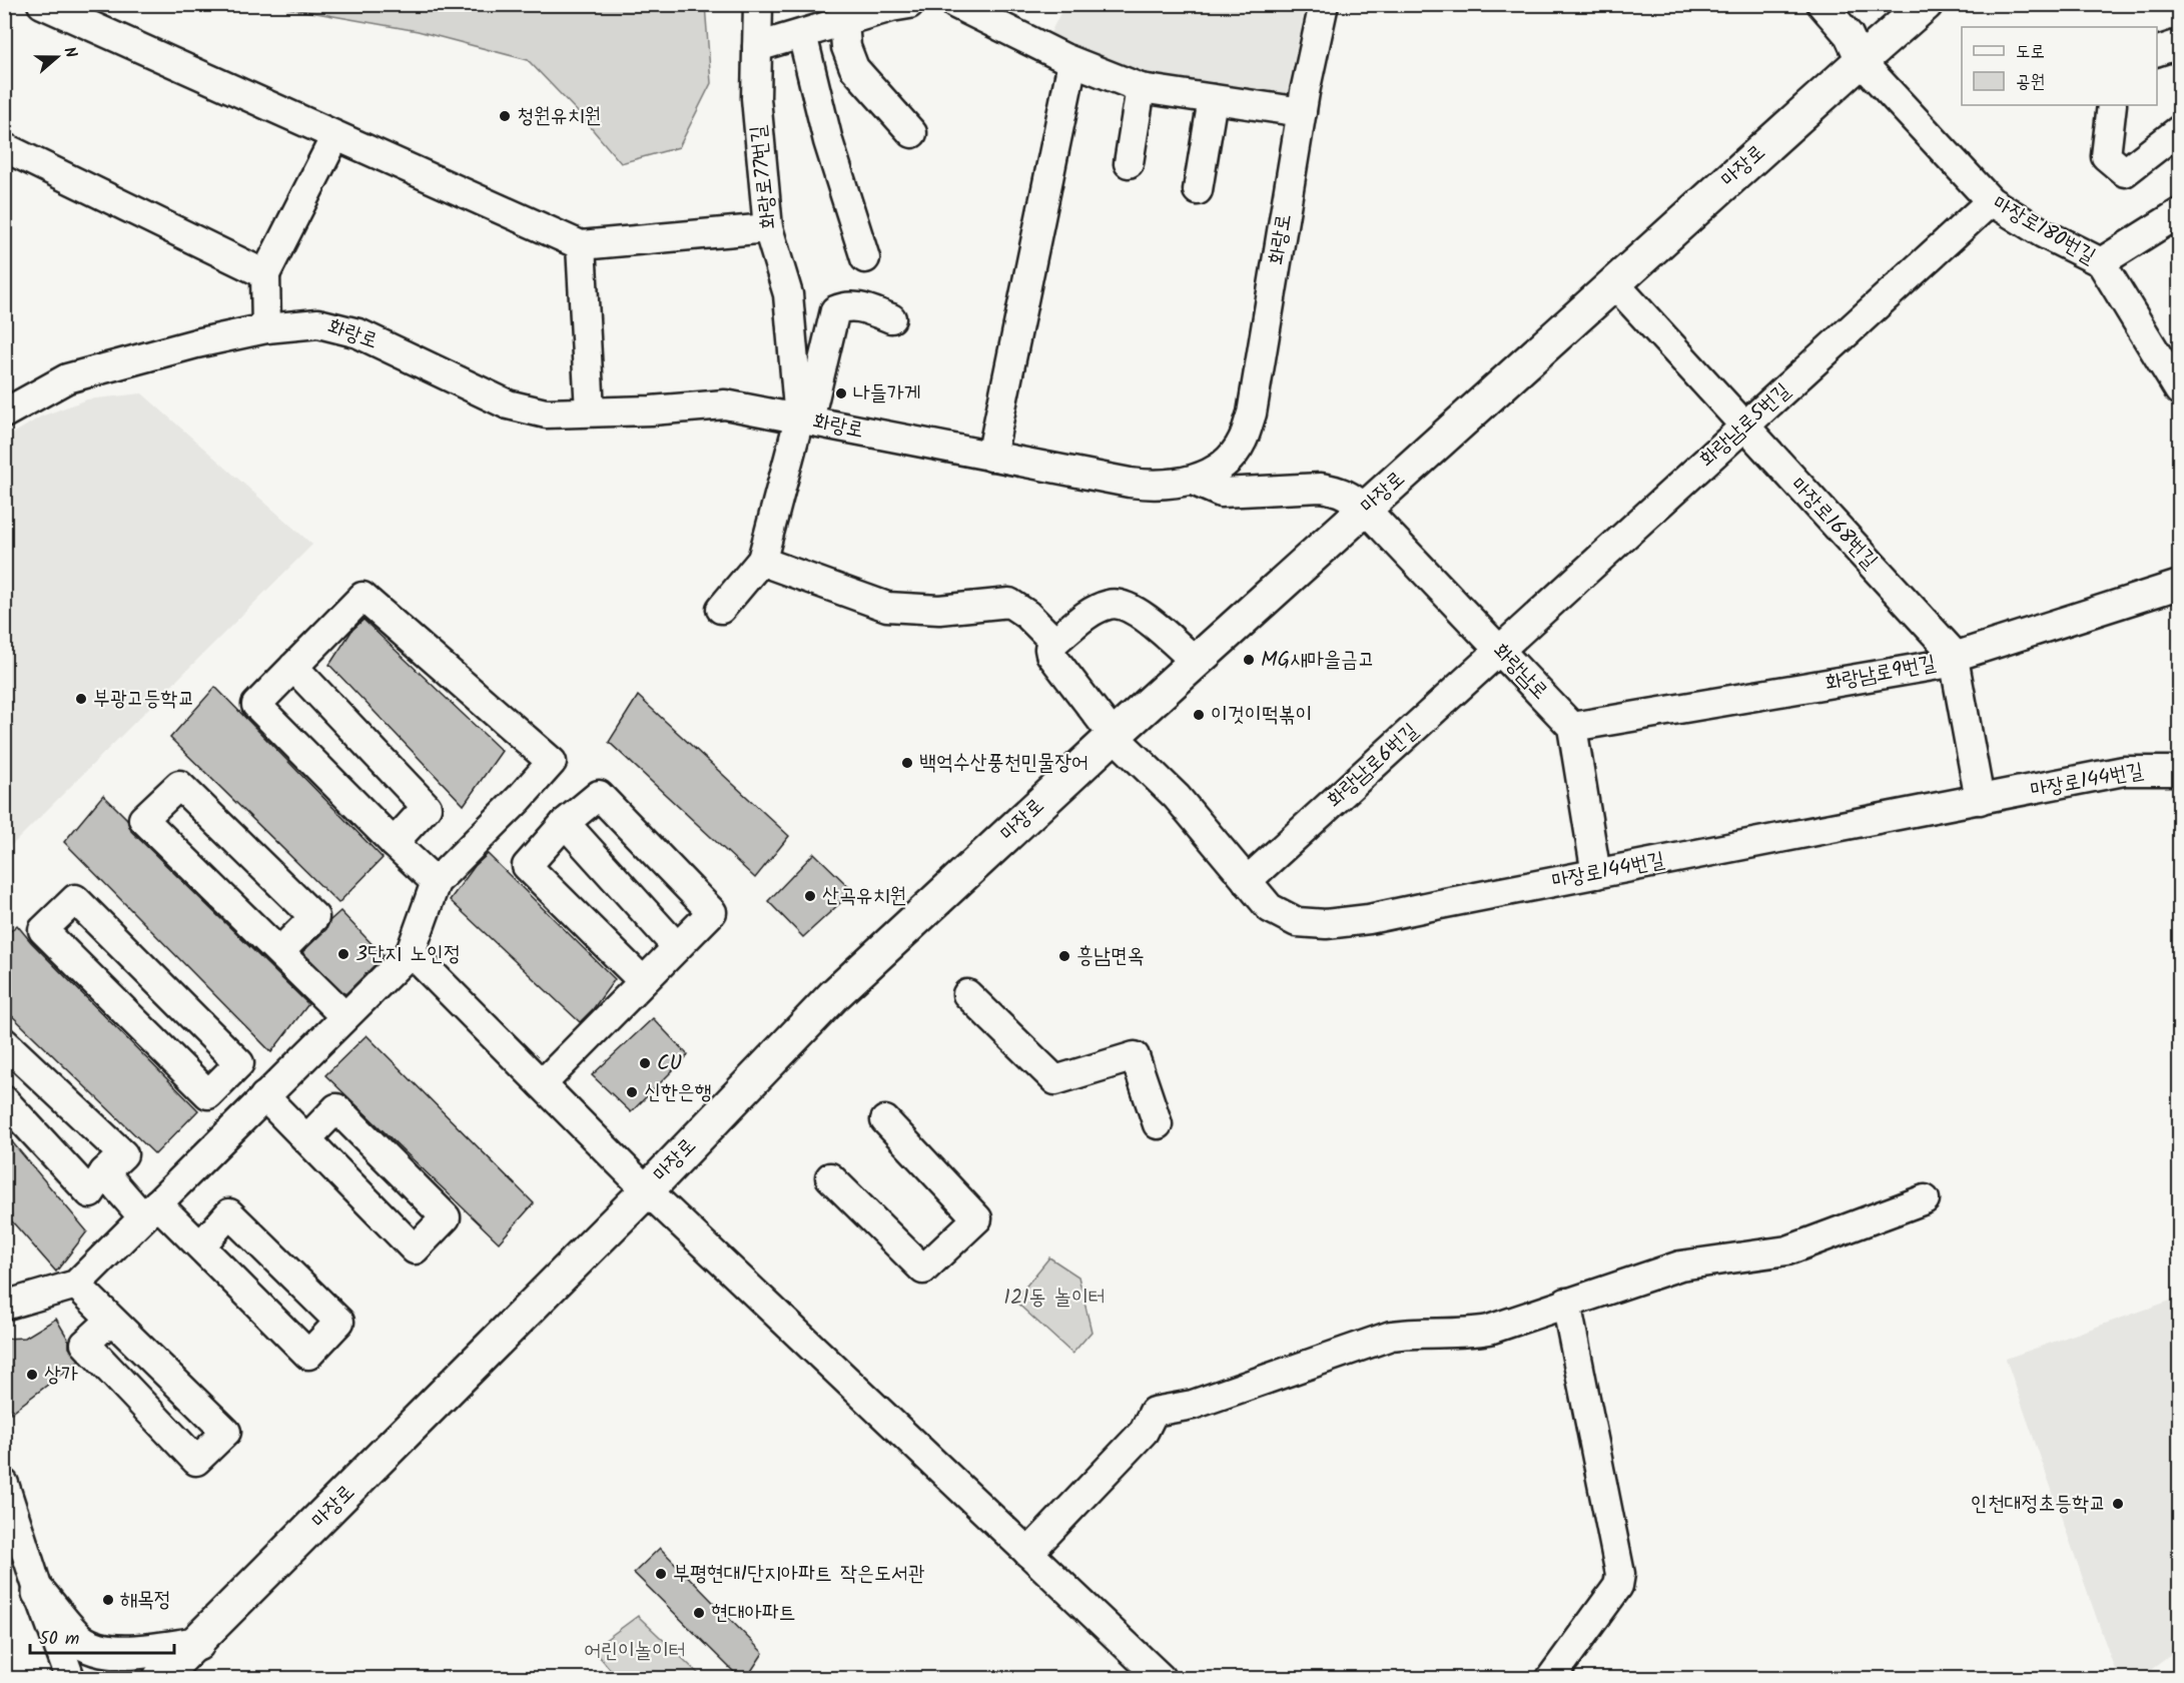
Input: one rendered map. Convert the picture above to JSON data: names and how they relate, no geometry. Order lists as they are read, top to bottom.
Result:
{
  "streets": {
    "main road": ["마장로"],
    "street": [
      "화랑로77번길",
      "마장로180번길",
      "화랑로",
      "화랑남로5번길",
      "마장로168번길",
      "화랑남로",
      "화랑남로9번길",
      "화랑남로6번길",
      "마장로144번길"
    ]
  },
  "crossings": [
    ["마장로", "마장로180번길"],
    ["마장로", "마장로168번길"],
    ["마장로", "화랑남로"],
    ["마장로", "마장로144번길"],
    ["화랑로77번길", "화랑로"],
    ["마장로180번길", "화랑남로5번길"],
    ["화랑로", "화랑남로"],
    ["화랑남로5번길", "마장로168번길"],
    ["화랑남로5번길", "화랑남로"],
    ["화랑남로5번길", "화랑남로6번길"],
    ["마장로168번길", "화랑남로9번길"],
    ["마장로168번길", "마장로144번길"],
    ["화랑남로", "화랑남로9번길"],
    ["화랑남로", "화랑남로6번길"],
    ["화랑남로6번길", "마장로144번길"]
  ],
  "parks": ["121동 놀이터", "어린이놀이터"],
  "places": [
    "청원유치원",
    "나들가게",
    "MG새마을금고",
    "부광고등학교",
    "이것이떡볶이",
    "백억수산풍천민물장어",
    "산곡유치원",
    "3단지 노인정",
    "흥남면옥",
    "CU",
    "신한은행",
    "상가",
    "인천대정초등학교",
    "부평현대1단지아파트 작은도서관",
    "해목정",
    "현대아파트"
  ],
  "legend": ["도로", "공원"],
  "scale_bar": "50 m",
  "north": "right"
}
